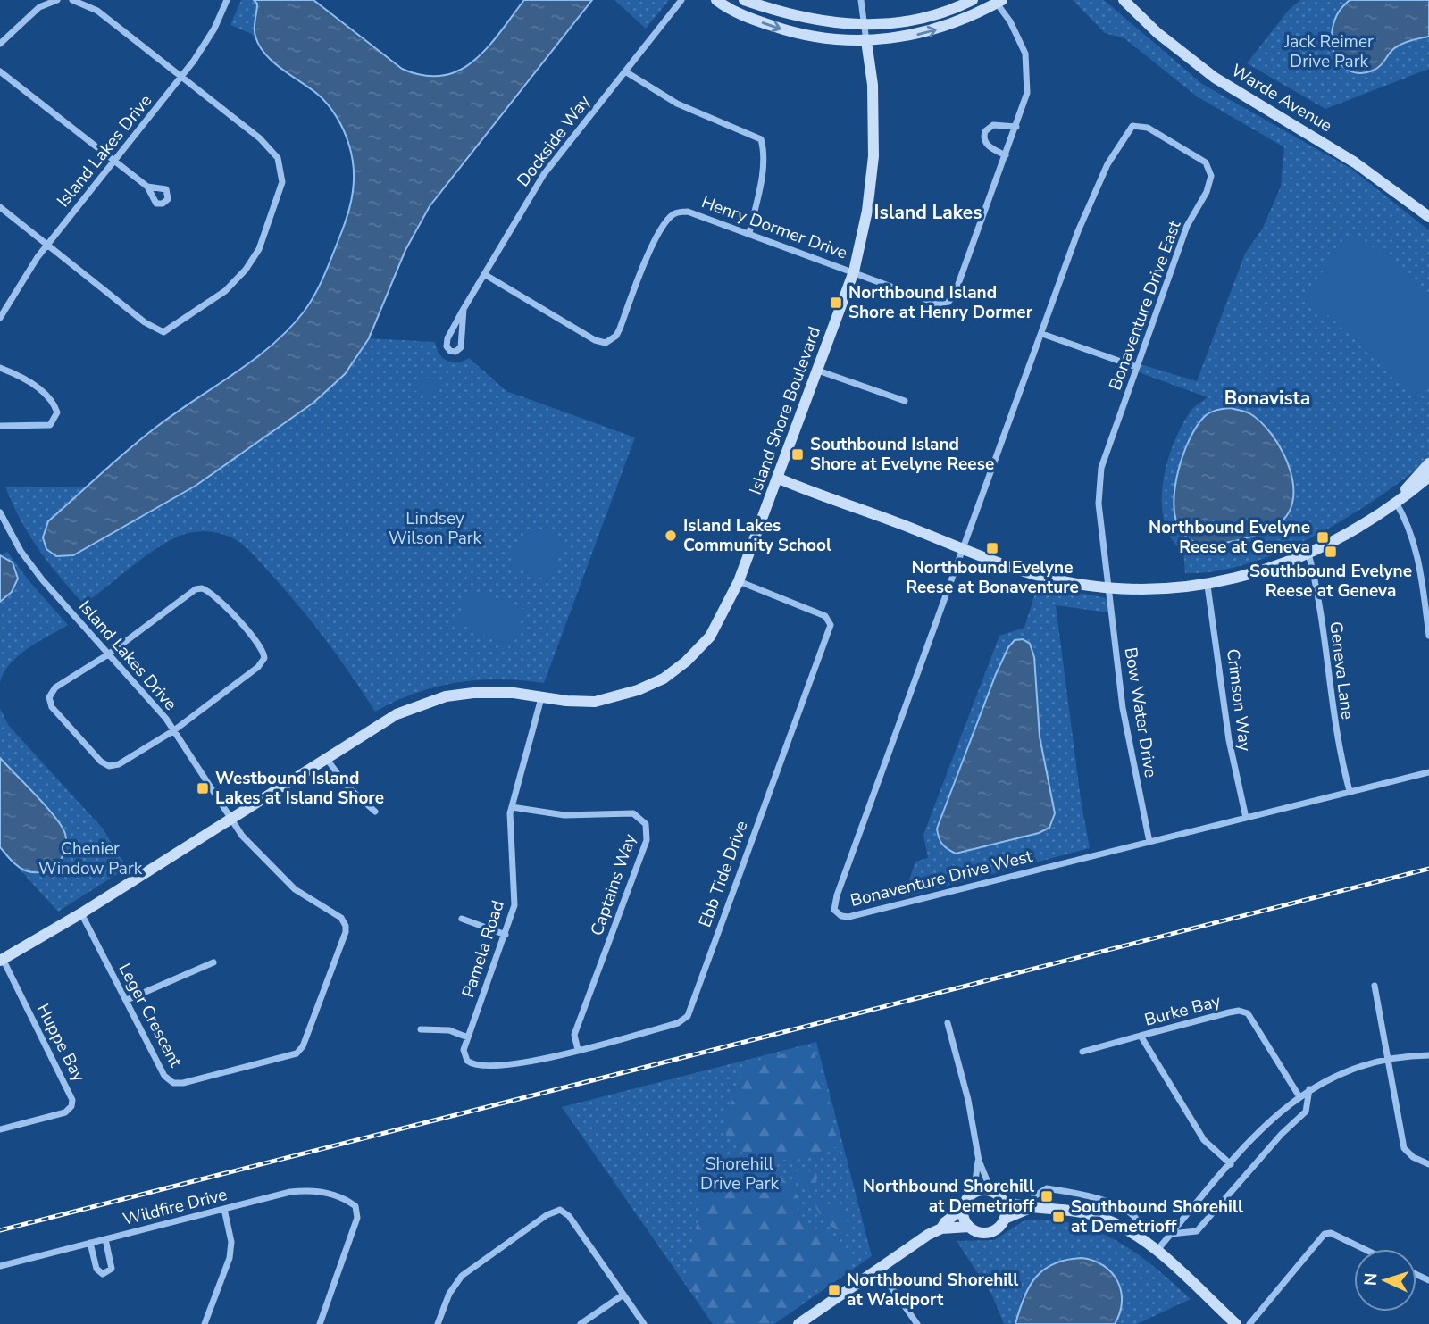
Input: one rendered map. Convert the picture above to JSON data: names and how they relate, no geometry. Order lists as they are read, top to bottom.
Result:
{
  "streets": {
    "street": [
      "Warde Avenue",
      "Dockside Way",
      "Island Lakes Drive",
      "Henry Dormer Drive",
      "Bonaventure Drive East",
      "Island Shore Boulevard",
      "Geneva Lane",
      "Crimson Way",
      "Bow Water Drive",
      "Ebb Tide Drive",
      "Bonaventure Drive West",
      "Captains Way",
      "Pamela Road",
      "Burke Bay",
      "Leger Crescent",
      "Huppe Bay",
      "Wildfire Drive"
    ]
  },
  "crossings": [
    ["Dockside Way", "Henry Dormer Drive"],
    ["Island Lakes Drive", "Island Shore Boulevard"],
    ["Island Lakes Drive", "Leger Crescent"],
    ["Henry Dormer Drive", "Island Shore Boulevard"],
    ["Bonaventure Drive East", "Bow Water Drive"],
    ["Bonaventure Drive East", "Bonaventure Drive West"],
    ["Island Shore Boulevard", "Ebb Tide Drive"],
    ["Island Shore Boulevard", "Pamela Road"],
    ["Island Shore Boulevard", "Leger Crescent"],
    ["Island Shore Boulevard", "Huppe Bay"],
    ["Geneva Lane", "Bonaventure Drive West"],
    ["Crimson Way", "Bonaventure Drive West"],
    ["Bow Water Drive", "Bonaventure Drive West"],
    ["Ebb Tide Drive", "Captains Way"],
    ["Ebb Tide Drive", "Pamela Road"],
    ["Captains Way", "Pamela Road"]
  ],
  "districts": ["Island Lakes", "Bonavista"],
  "parks": [
    "Jack Reimer Drive Park",
    "Lindsey Wilson Park",
    "Chenier Window Park",
    "Shorehill Drive Park"
  ],
  "places": {
    "transit": [
      "Northbound Island Shore at Henry Dormer",
      "Southbound Island Shore at Evelyne Reese",
      "Northbound Evelyne Reese at Geneva",
      "Northbound Evelyne Reese at Bonaventure",
      "Southbound Evelyne Reese at Geneva",
      "Westbound Island Lakes at Island Shore",
      "Northbound Shorehill at Demetrioff",
      "Southbound Shorehill at Demetrioff",
      "Northbound Shorehill at Waldport"
    ],
    "other": ["Island Lakes Community School"]
  },
  "north": "left"
}
